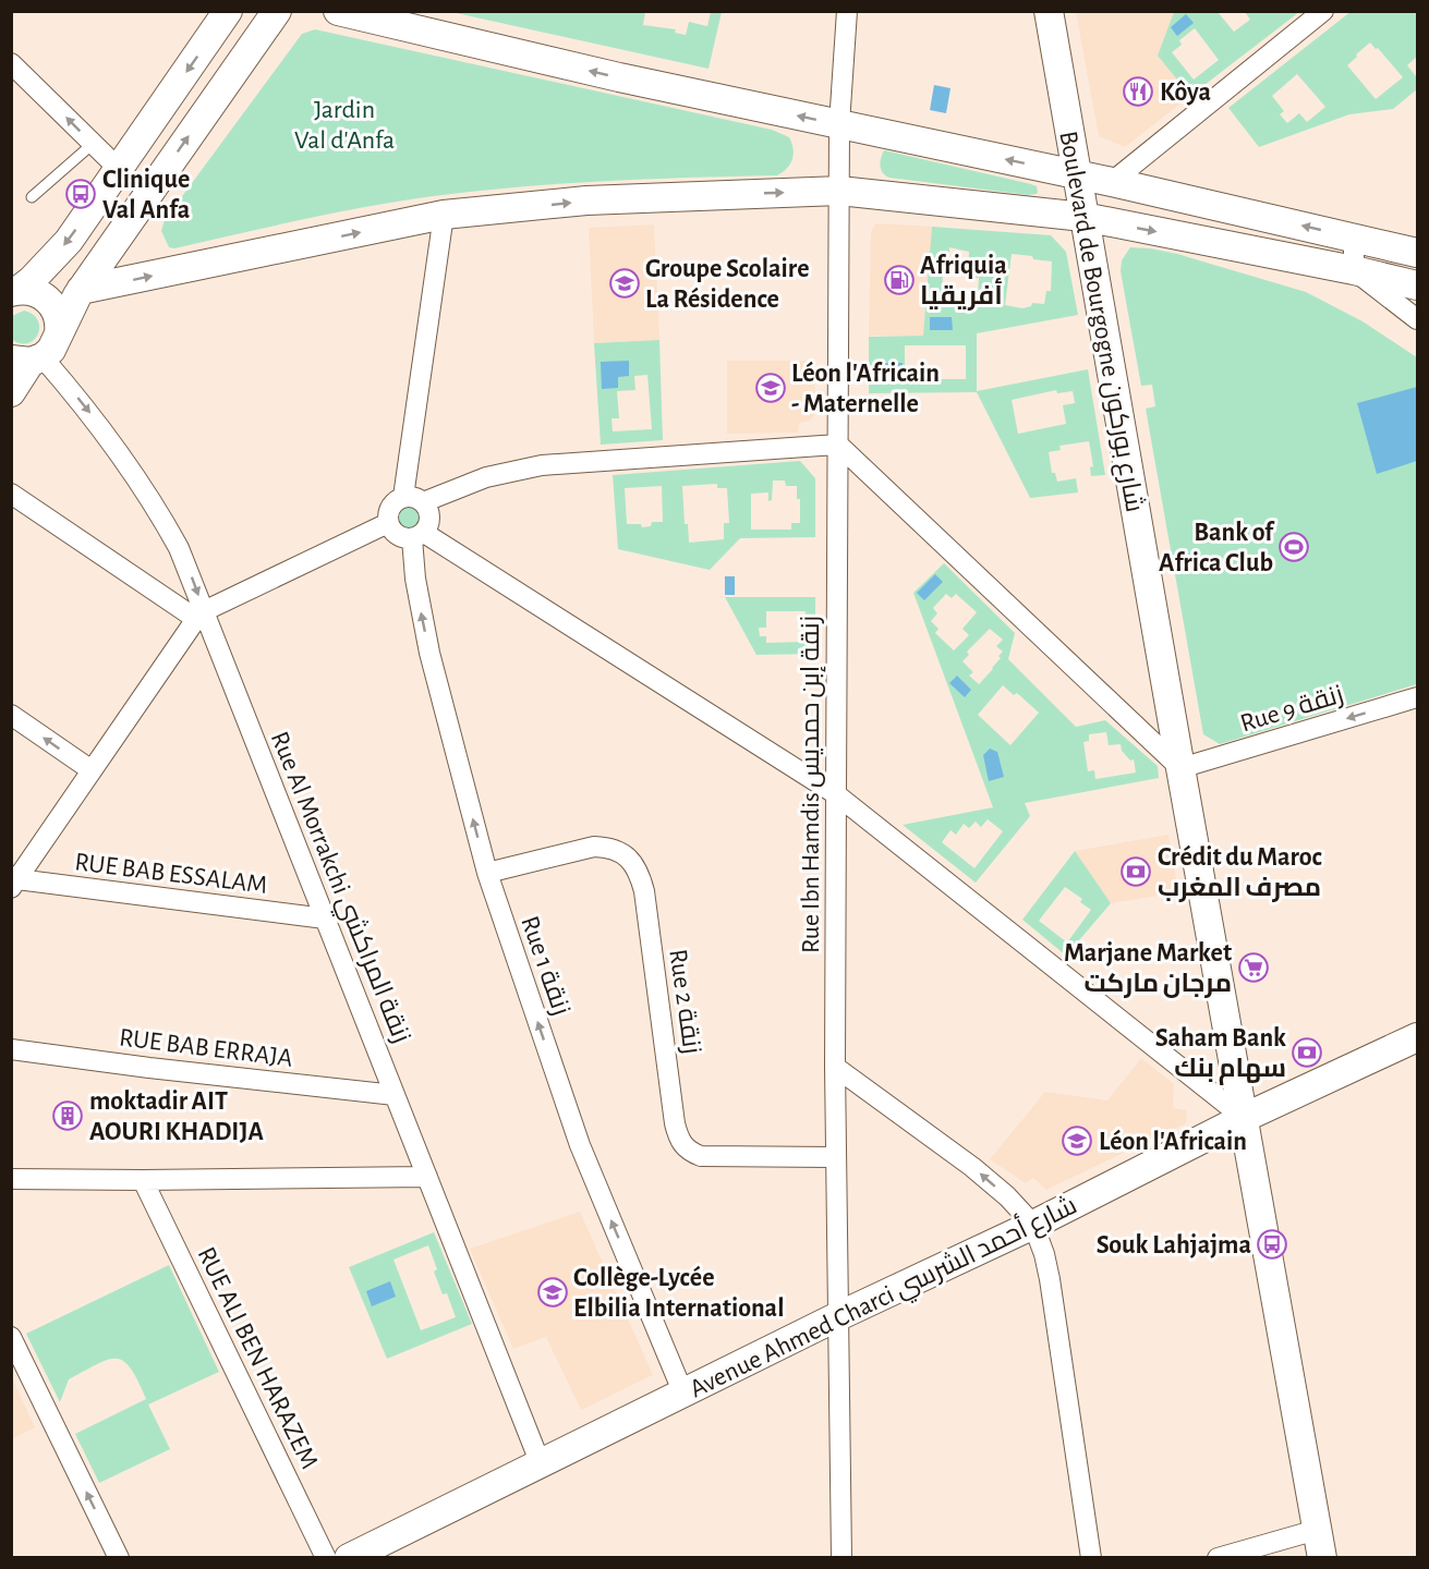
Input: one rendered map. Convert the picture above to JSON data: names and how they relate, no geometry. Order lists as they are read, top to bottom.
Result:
{
  "streets": {
    "main road": ["Boulevard de Bourgogne شارع بوركون", "Avenue Ahmed Charci شارع أحمد الشرسي"],
    "street": [
      "Rue 9 زنقة",
      "Rue Ibn Hamdis زنقة إبن حمديس",
      "RUE BAB ESSALAM",
      "Rue Al Morrakchi زنقة المراكشي",
      "Rue 1 زنقة",
      "Rue 2 زنقة",
      "RUE BAB ERRAJA",
      "RUE ALI BEN HARAZEM"
    ]
  },
  "crossings": [
    ["Boulevard de Bourgogne شارع بوركون", "Rue 9 زنقة"],
    ["Boulevard de Bourgogne شارع بوركون", "Avenue Ahmed Charci شارع أحمد الشرسي"],
    ["Rue Ibn Hamdis زنقة إبن حمديس", "Rue 2 زنقة"],
    ["Rue Ibn Hamdis زنقة إبن حمديس", "Avenue Ahmed Charci شارع أحمد الشرسي"],
    ["RUE BAB ESSALAM", "Rue Al Morrakchi زنقة المراكشي"],
    ["Rue Al Morrakchi زنقة المراكشي", "RUE BAB ERRAJA"],
    ["Rue Al Morrakchi زنقة المراكشي", "Avenue Ahmed Charci شارع أحمد الشرسي"],
    ["Rue 1 زنقة", "Rue 2 زنقة"],
    ["Rue 1 زنقة", "Avenue Ahmed Charci شارع أحمد الشرسي"]
  ],
  "one_way": ["Rue 9 زنقة", "Rue 1 زنقة"],
  "parks": ["Jardin Val d'Anfa"],
  "places": {
    "restaurant": ["Kôya"],
    "bus stop": ["Clinique Val Anfa", "Souk Lahjajma"],
    "fuel station": ["Afriquia أفريقيا"],
    "school or university": [
      "Groupe Scolaire La Résidence",
      "Léon l'Africain - Maternelle",
      "Léon l'Africain",
      "Collège-Lycée Elbilia International"
    ],
    "sports": ["Bank of Africa Club"],
    "bank": ["Crédit du Maroc مصرف المغرب", "Saham Bank سهام بنك"],
    "supermarket": ["Marjane Market مرجان ماركت"],
    "building": ["moktadir AIT AOURI KHADIJA"]
  }
}
